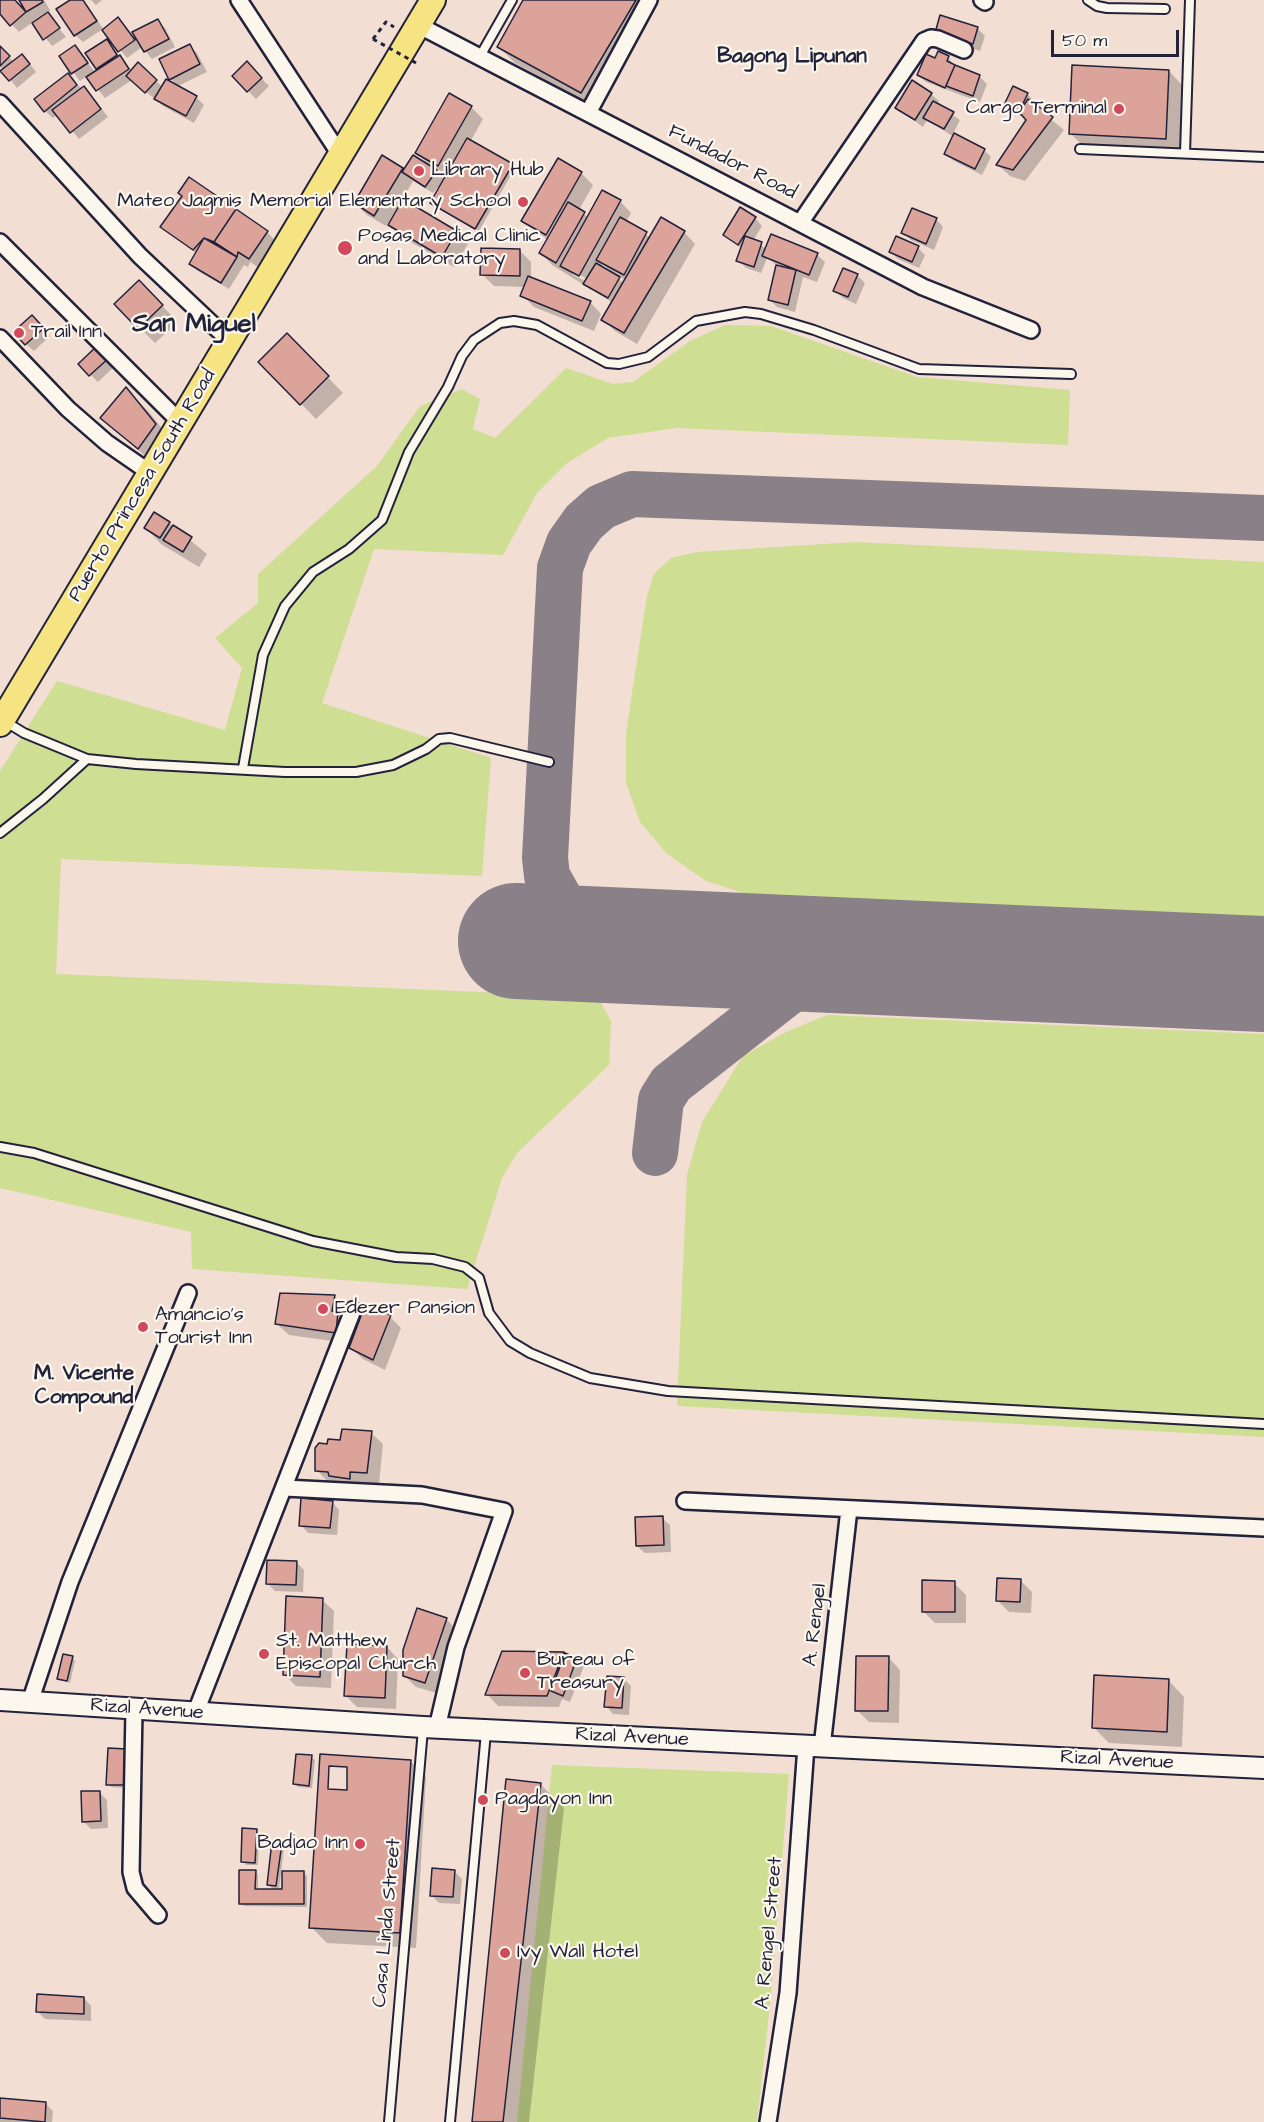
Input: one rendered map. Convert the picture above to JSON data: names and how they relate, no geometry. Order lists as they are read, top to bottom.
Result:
{
  "streets": {
    "main road": ["Puerto Princesa South Road"],
    "street": [
      "Fundador Road",
      "A. Rengel",
      "Rizal Avenue",
      "A. Rengel Street"
    ],
    "lane": ["Casa Linda Street"]
  },
  "crossings": [
    ["Fundador Road", "Puerto Princesa South Road"],
    ["A. Rengel", "Rizal Avenue"],
    ["A. Rengel", "A. Rengel Street"],
    ["Rizal Avenue", "Casa Linda Street"],
    ["Rizal Avenue", "A. Rengel Street"]
  ],
  "districts": ["Bagong Lipunan", "San Miguel", "M. Vicente Compound"],
  "places": [
    "Cargo Terminal",
    "Library Hub",
    "Mateo Jagmis Memorial Elementary School",
    "Posas Medical Clinic and Laboratory",
    "Trail Inn",
    "Edezer Pansion",
    "Amancio's Tourist Inn",
    "St. Matthew Episcopal Church",
    "Bureau of Treasury",
    "Pagdayon Inn",
    "Badjao Inn",
    "Ivy Wall Hotel"
  ],
  "scale_bar": "50 m"
}
